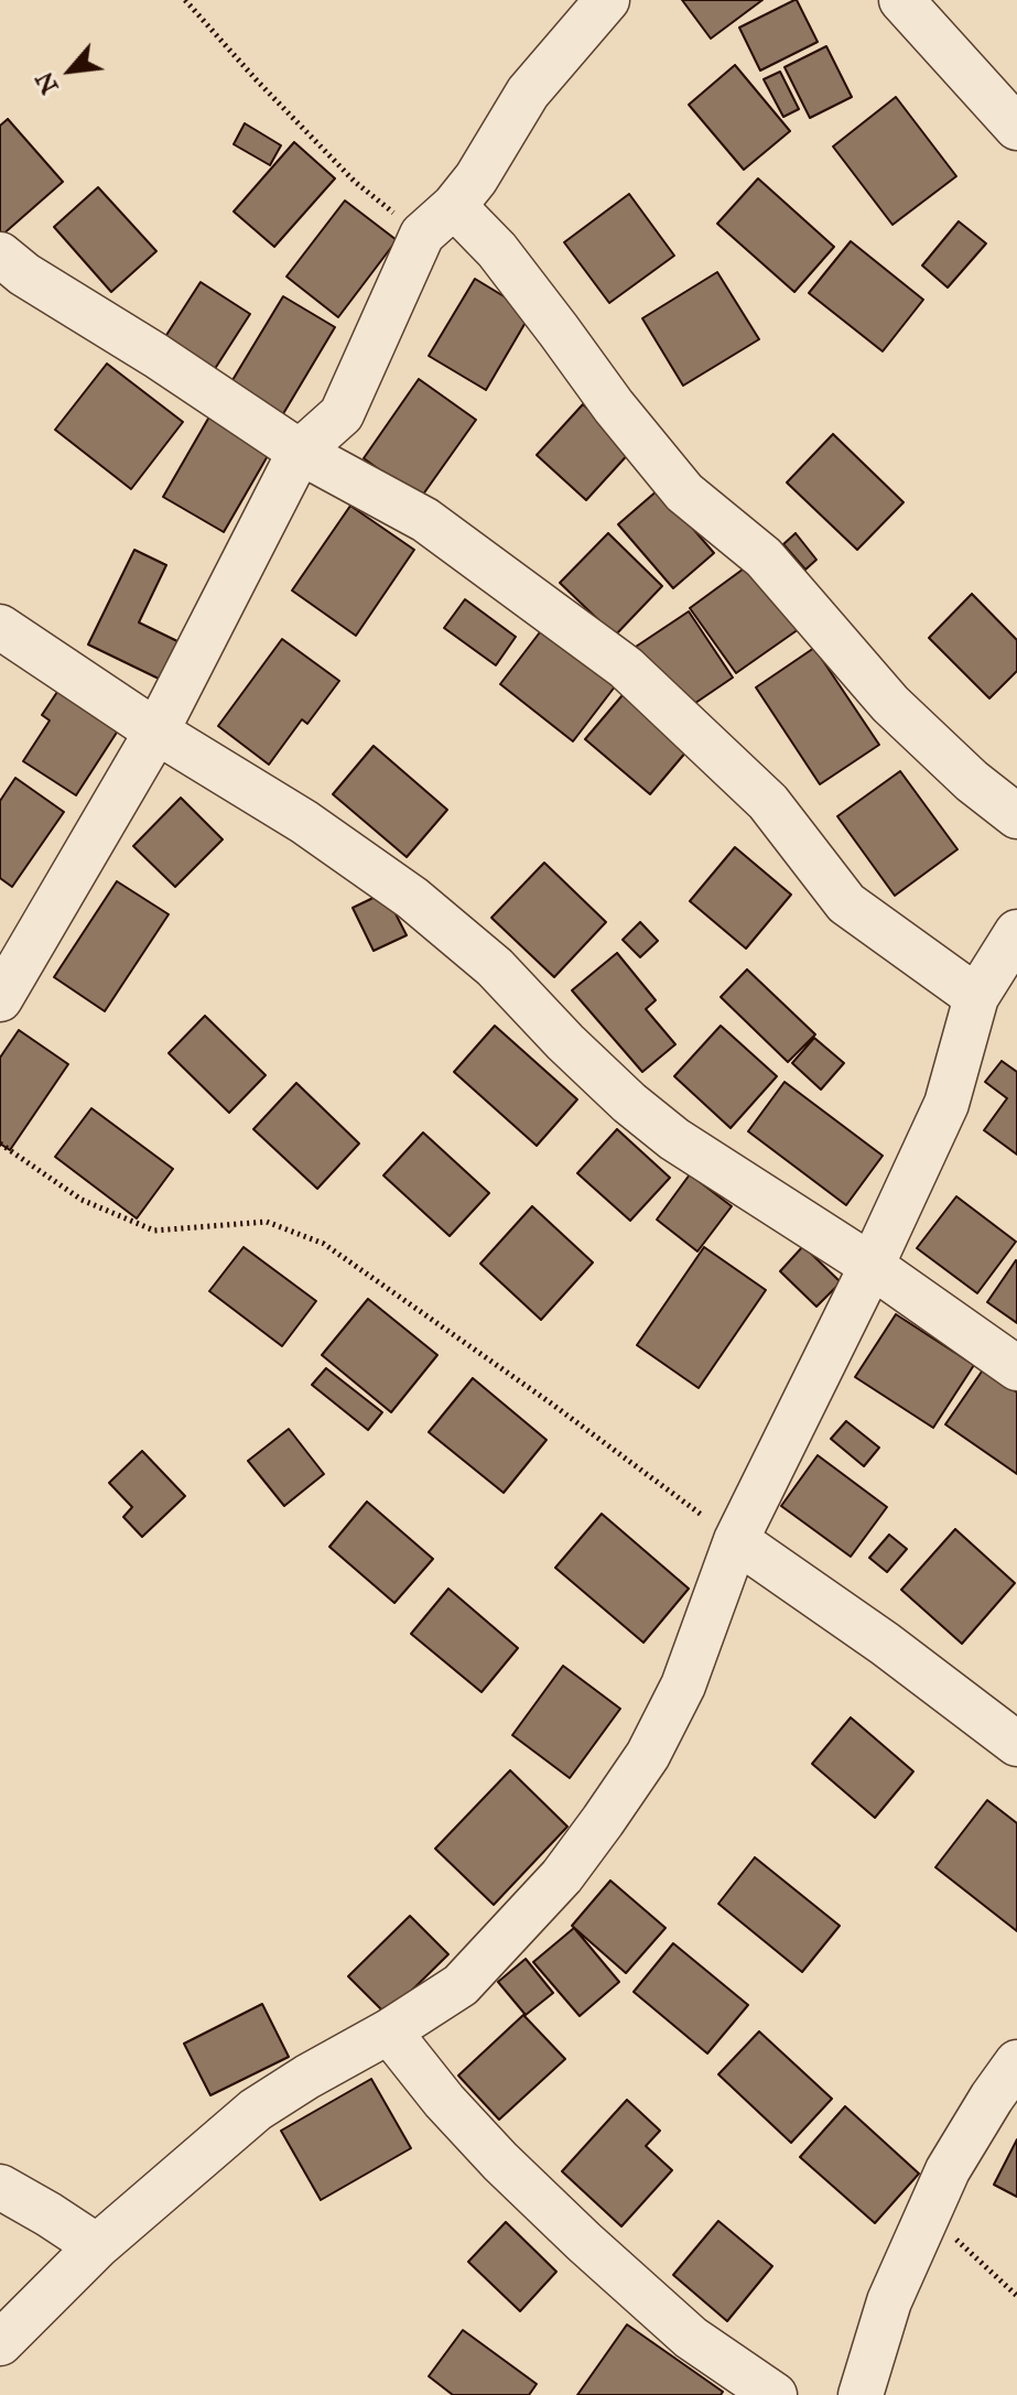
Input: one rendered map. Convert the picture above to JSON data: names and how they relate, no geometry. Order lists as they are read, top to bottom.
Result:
{
  "north": "bottom left"
}
